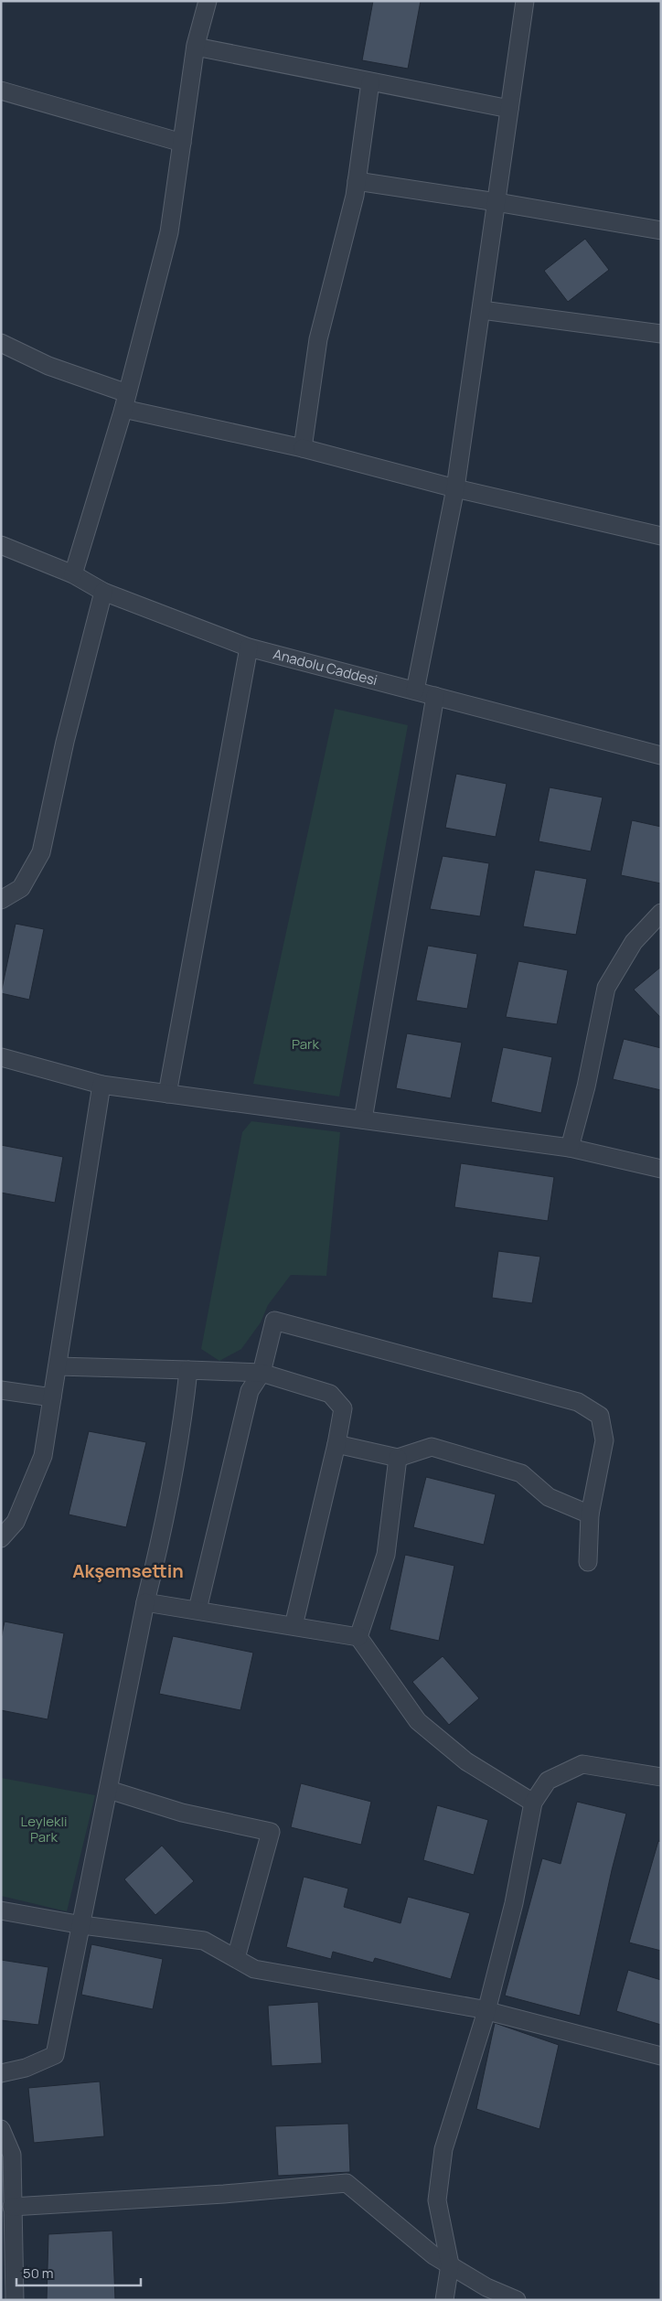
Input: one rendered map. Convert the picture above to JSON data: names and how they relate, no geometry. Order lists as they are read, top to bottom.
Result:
{
  "streets": {
    "street": ["Anadolu Caddesi"]
  },
  "districts": ["Akşemsettin"],
  "parks": ["Park", "Leylekli Park"],
  "scale_bar": "50 m"
}
